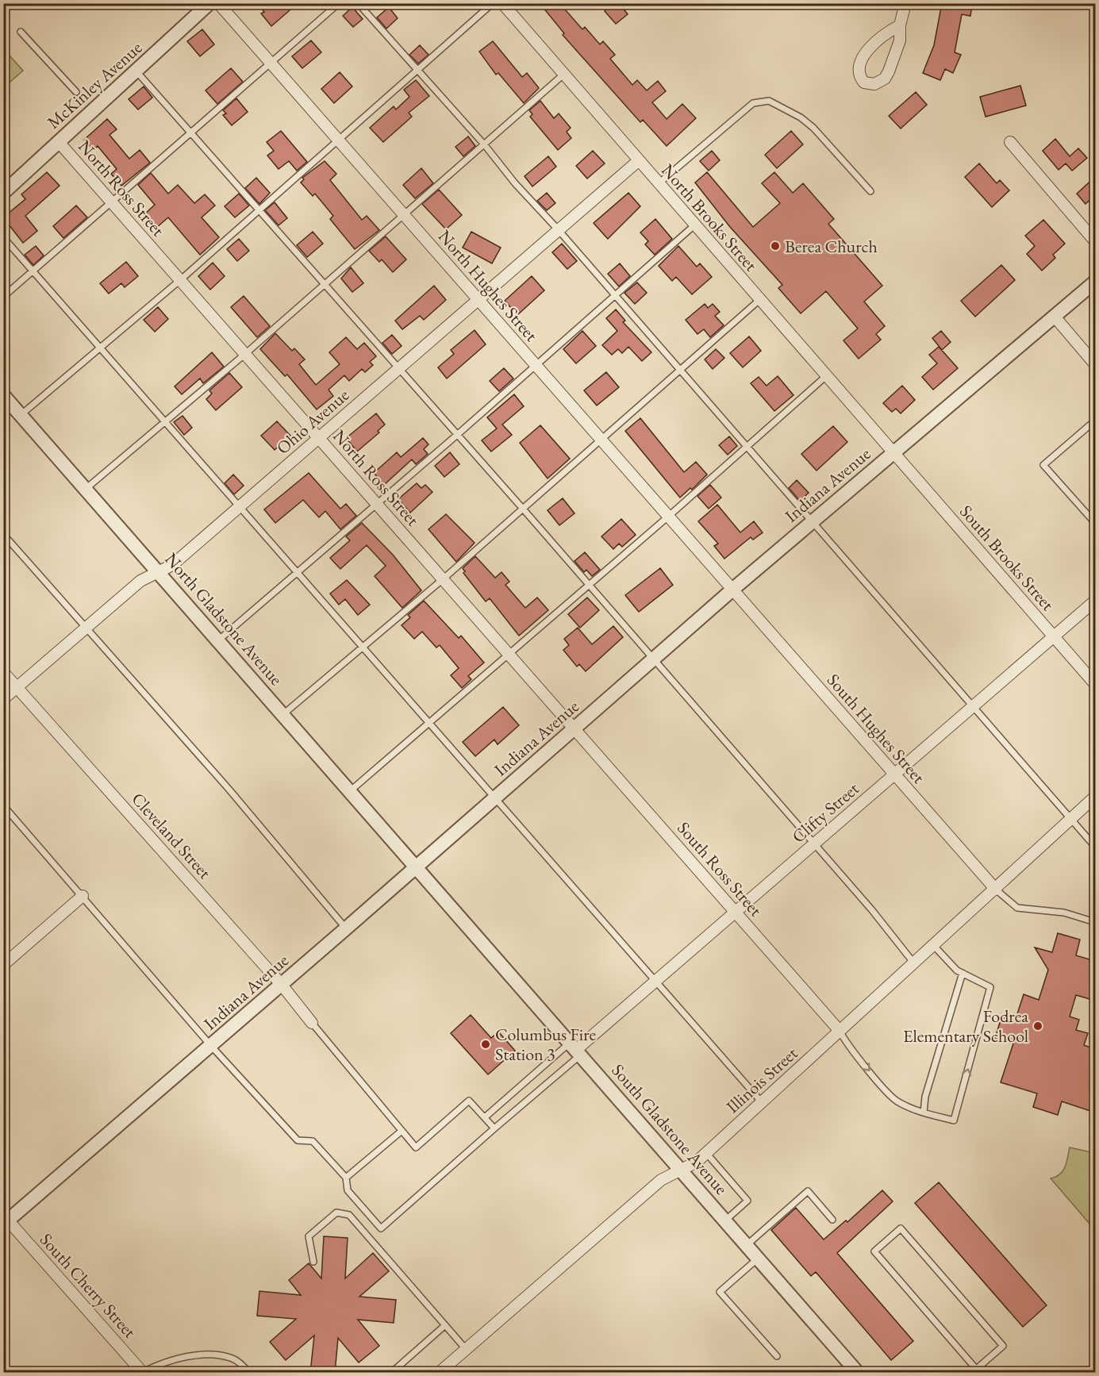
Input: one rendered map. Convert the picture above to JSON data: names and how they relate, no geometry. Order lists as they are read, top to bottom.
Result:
{
  "streets": {
    "street": [
      "McKinley Avenue",
      "North Ross Street",
      "North Brooks Street",
      "North Hughes Street",
      "Ohio Avenue",
      "Indiana Avenue",
      "South Brooks Street",
      "North Gladstone Avenue",
      "South Hughes Street",
      "Clifty Street",
      "Cleveland Street",
      "South Ross Street",
      "Illinois Street",
      "South Gladstone Avenue",
      "South Cherry Street"
    ]
  },
  "crossings": [
    ["McKinley Avenue", "North Ross Street"],
    ["North Ross Street", "Ohio Avenue"],
    ["North Ross Street", "Indiana Avenue"],
    ["North Ross Street", "South Ross Street"],
    ["North Brooks Street", "Ohio Avenue"],
    ["North Brooks Street", "Indiana Avenue"],
    ["North Brooks Street", "South Brooks Street"],
    ["North Hughes Street", "Ohio Avenue"],
    ["North Hughes Street", "Indiana Avenue"],
    ["North Hughes Street", "South Hughes Street"],
    ["Ohio Avenue", "North Gladstone Avenue"],
    ["Ohio Avenue", "Cleveland Street"],
    ["Indiana Avenue", "South Brooks Street"],
    ["Indiana Avenue", "North Gladstone Avenue"],
    ["Indiana Avenue", "South Hughes Street"],
    ["Indiana Avenue", "Cleveland Street"],
    ["Indiana Avenue", "South Ross Street"],
    ["Indiana Avenue", "South Gladstone Avenue"],
    ["Indiana Avenue", "South Cherry Street"],
    ["South Brooks Street", "Clifty Street"],
    ["North Gladstone Avenue", "South Gladstone Avenue"],
    ["South Hughes Street", "Clifty Street"],
    ["South Hughes Street", "Illinois Street"],
    ["Clifty Street", "South Ross Street"],
    ["Clifty Street", "South Gladstone Avenue"],
    ["South Ross Street", "Illinois Street"],
    ["Illinois Street", "South Gladstone Avenue"]
  ],
  "places": ["Berea Church", "Fodrea Elementary School", "Columbus Fire Station 3"]
}
